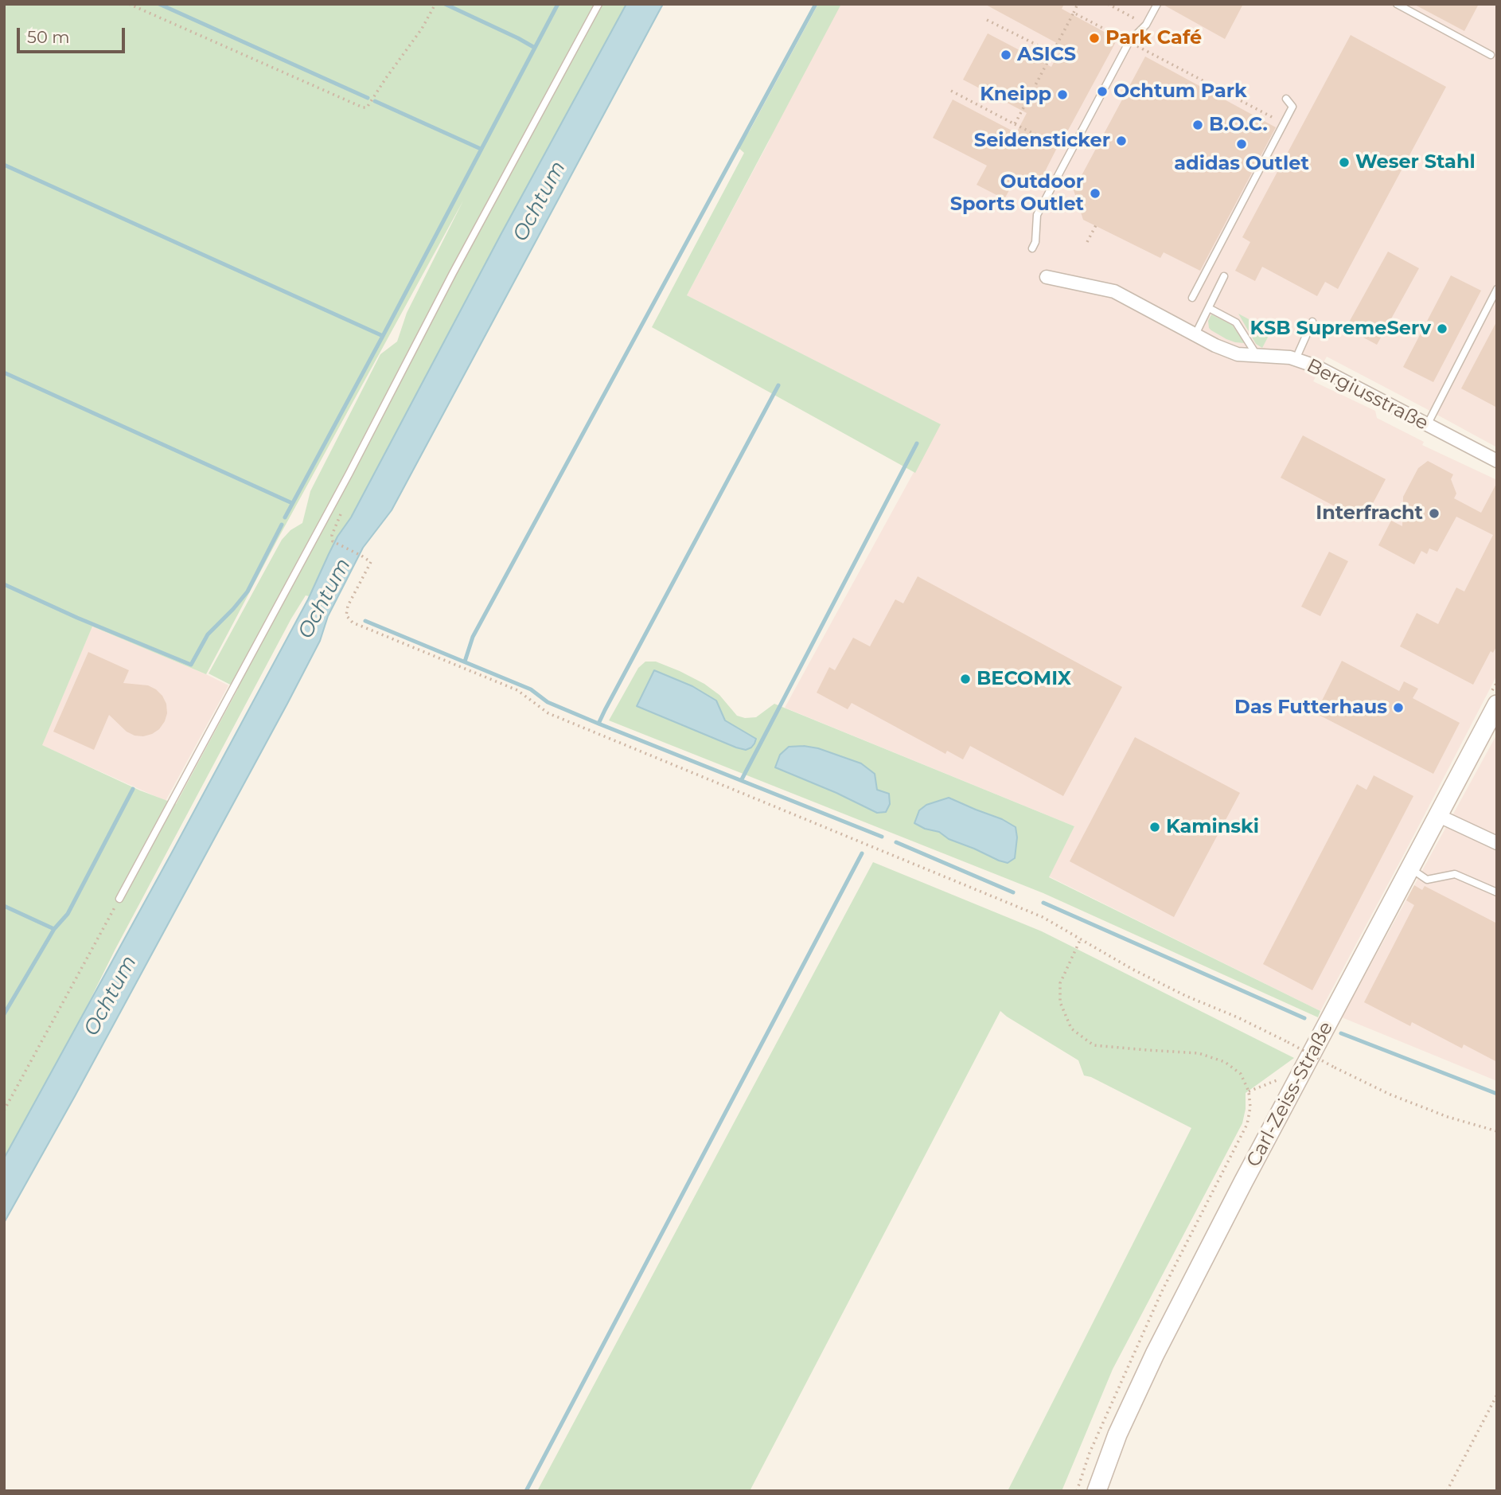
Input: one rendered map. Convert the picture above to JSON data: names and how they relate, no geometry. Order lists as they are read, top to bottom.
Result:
{
  "streets": {
    "main road": ["Carl-Zeiss-Straße"],
    "street": ["Bergiusstraße"]
  },
  "water": ["Ochtum"],
  "places": [
    "Park Café",
    "ASICS",
    "Ochtum Park",
    "Kneipp",
    "B.O.C.",
    "Seidensticker",
    "adidas Outlet",
    "Weser Stahl",
    "Outdoor Sports Outlet",
    "KSB SupremeServ",
    "Interfracht",
    "BECOMIX",
    "Das Futterhaus",
    "Kaminski"
  ],
  "scale_bar": "50 m"
}
